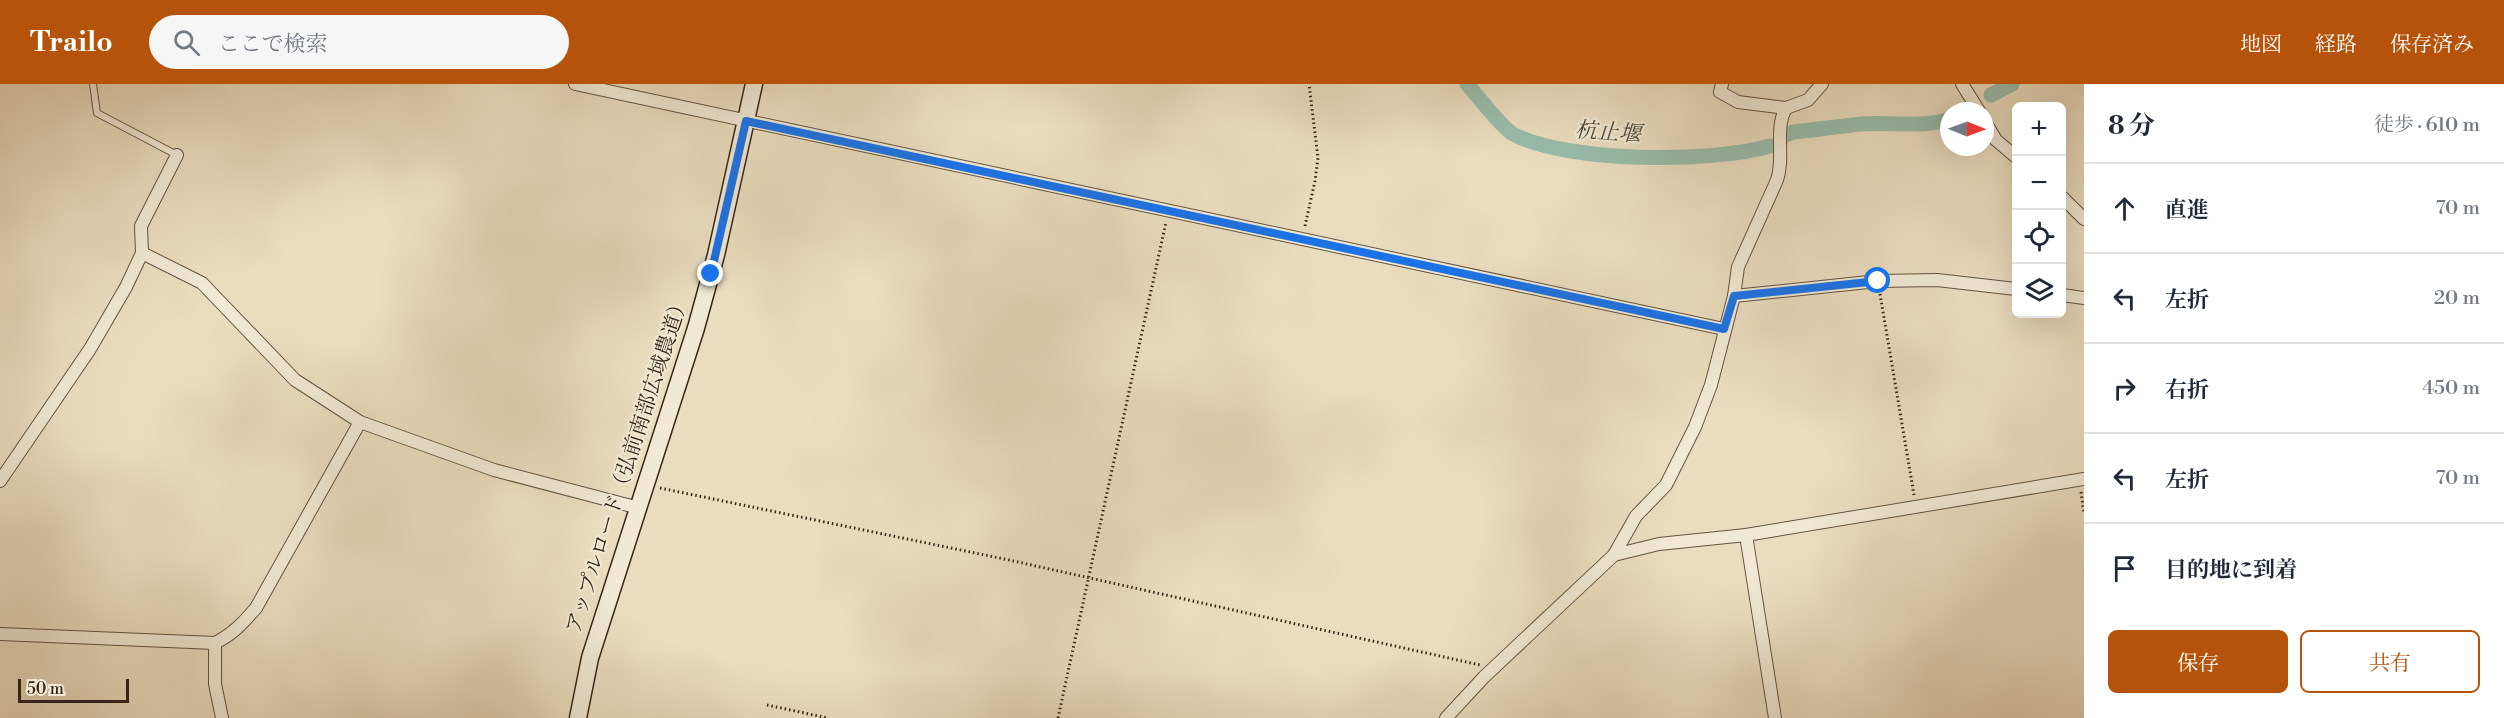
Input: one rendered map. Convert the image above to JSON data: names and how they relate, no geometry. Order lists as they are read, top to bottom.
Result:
{
  "streets": {
    "street": ["アップルロード（弘前南部広域農道）"]
  },
  "water": ["杭止堰"],
  "scale_bar": "50 m",
  "north": "right",
  "page": {
    "header": "Trailo",
    "search": "ここで検索",
    "nav": ["地図", "経路", "保存済み"],
    "heading": ["8 分", "徒歩 · 610 m"],
    "map_buttons": ["+", "−"],
    "list": [
      ["直進", "70 m"],
      ["左折", "20 m"],
      ["右折", "450 m"],
      ["左折", "70 m"],
      "目的地に到着"
    ],
    "buttons": ["保存", "共有"],
    "scale": "50 m"
  }
}
